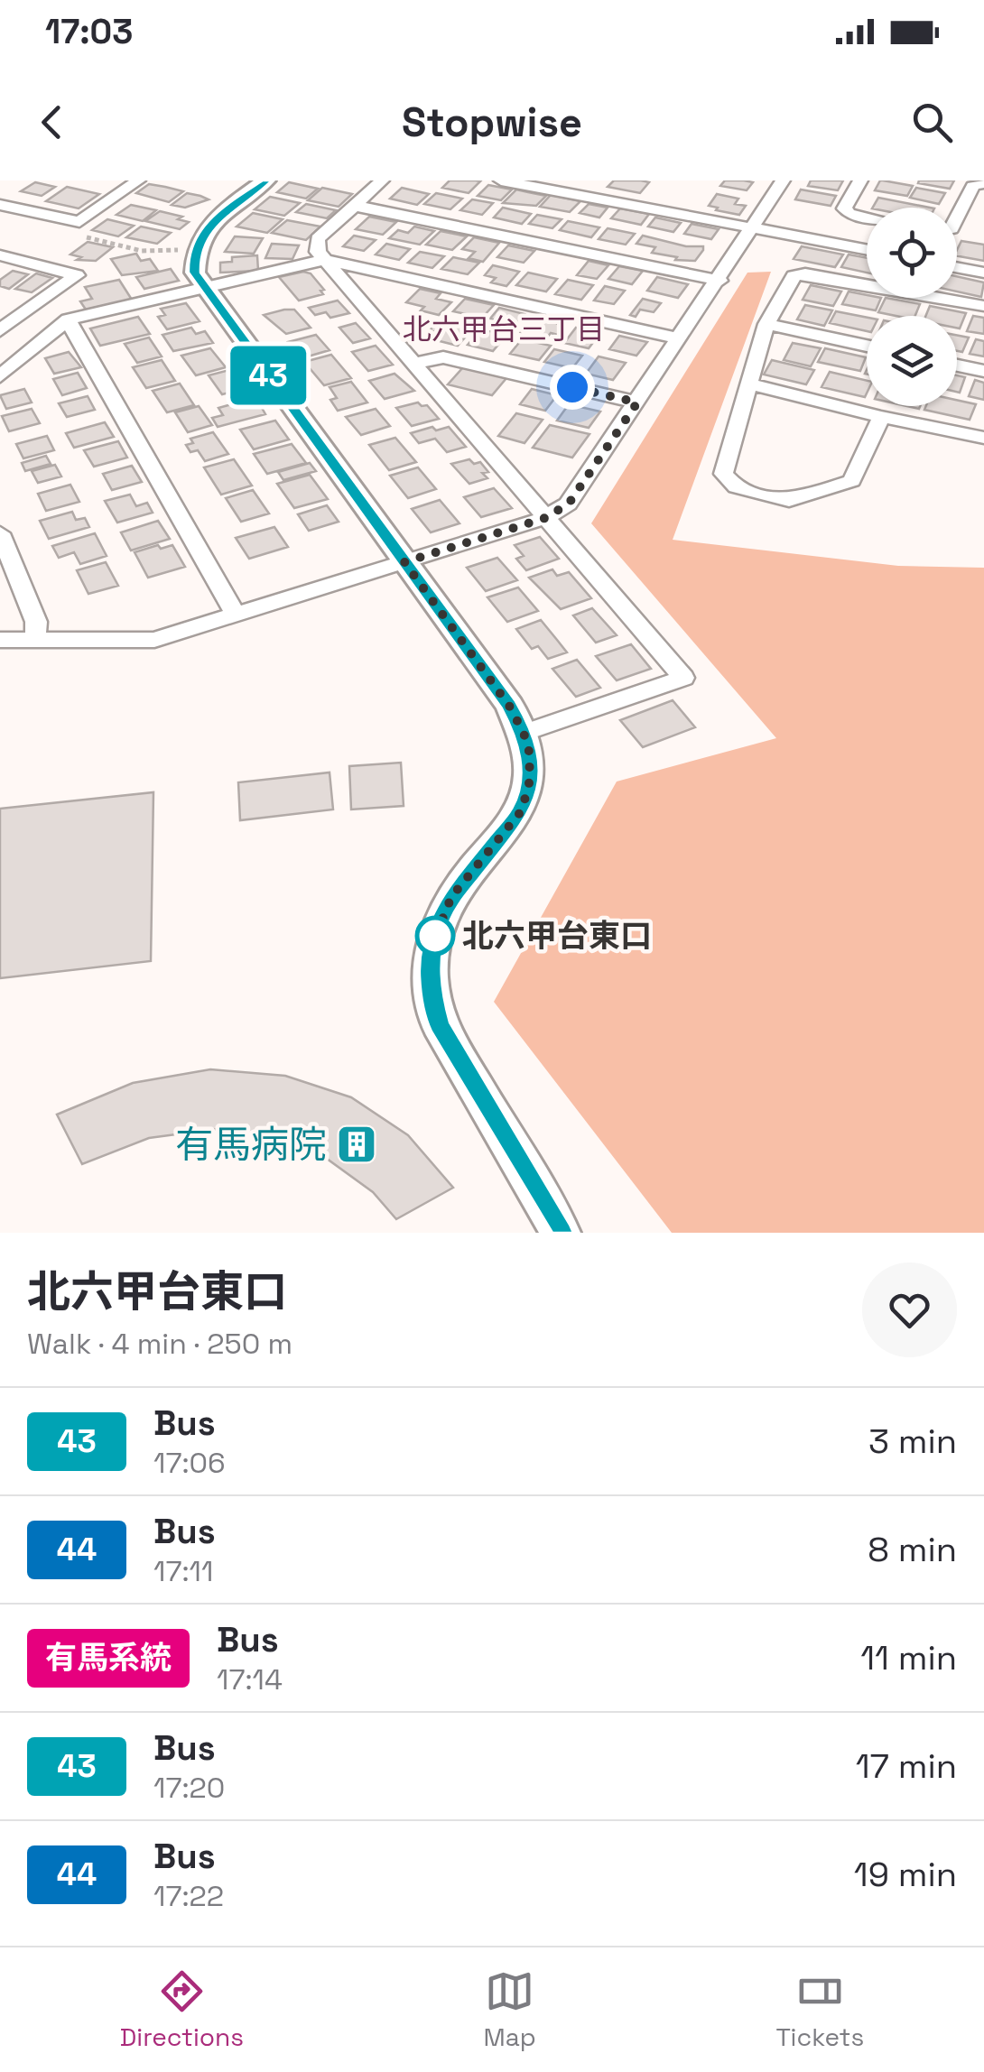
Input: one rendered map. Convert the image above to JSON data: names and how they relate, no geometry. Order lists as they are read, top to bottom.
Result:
{
  "districts": ["北六甲台三丁目"],
  "places": {
    "other": ["北六甲台東口"],
    "building": ["有馬病院"]
  },
  "lines": ["bus line 43"],
  "page": {
    "status": "17:03",
    "header": "Stopwise",
    "on_map": "43",
    "heading": ["北六甲台東口", "Walk · 4 min · 250 m"],
    "list": [
      {
        "mark": "43",
        "name": "Bus",
        "note": "17:06",
        "value": "3 min"
      },
      {
        "mark": "44",
        "name": "Bus",
        "note": "17:11",
        "value": "8 min"
      },
      {
        "mark": "有馬系統",
        "name": "Bus",
        "note": "17:14",
        "value": "11 min"
      },
      {
        "mark": "43",
        "name": "Bus",
        "note": "17:20",
        "value": "17 min"
      },
      {
        "mark": "44",
        "name": "Bus",
        "note": "17:22",
        "value": "19 min"
      }
    ],
    "tabs": ["Directions", "Map", "Tickets"]
  }
}
